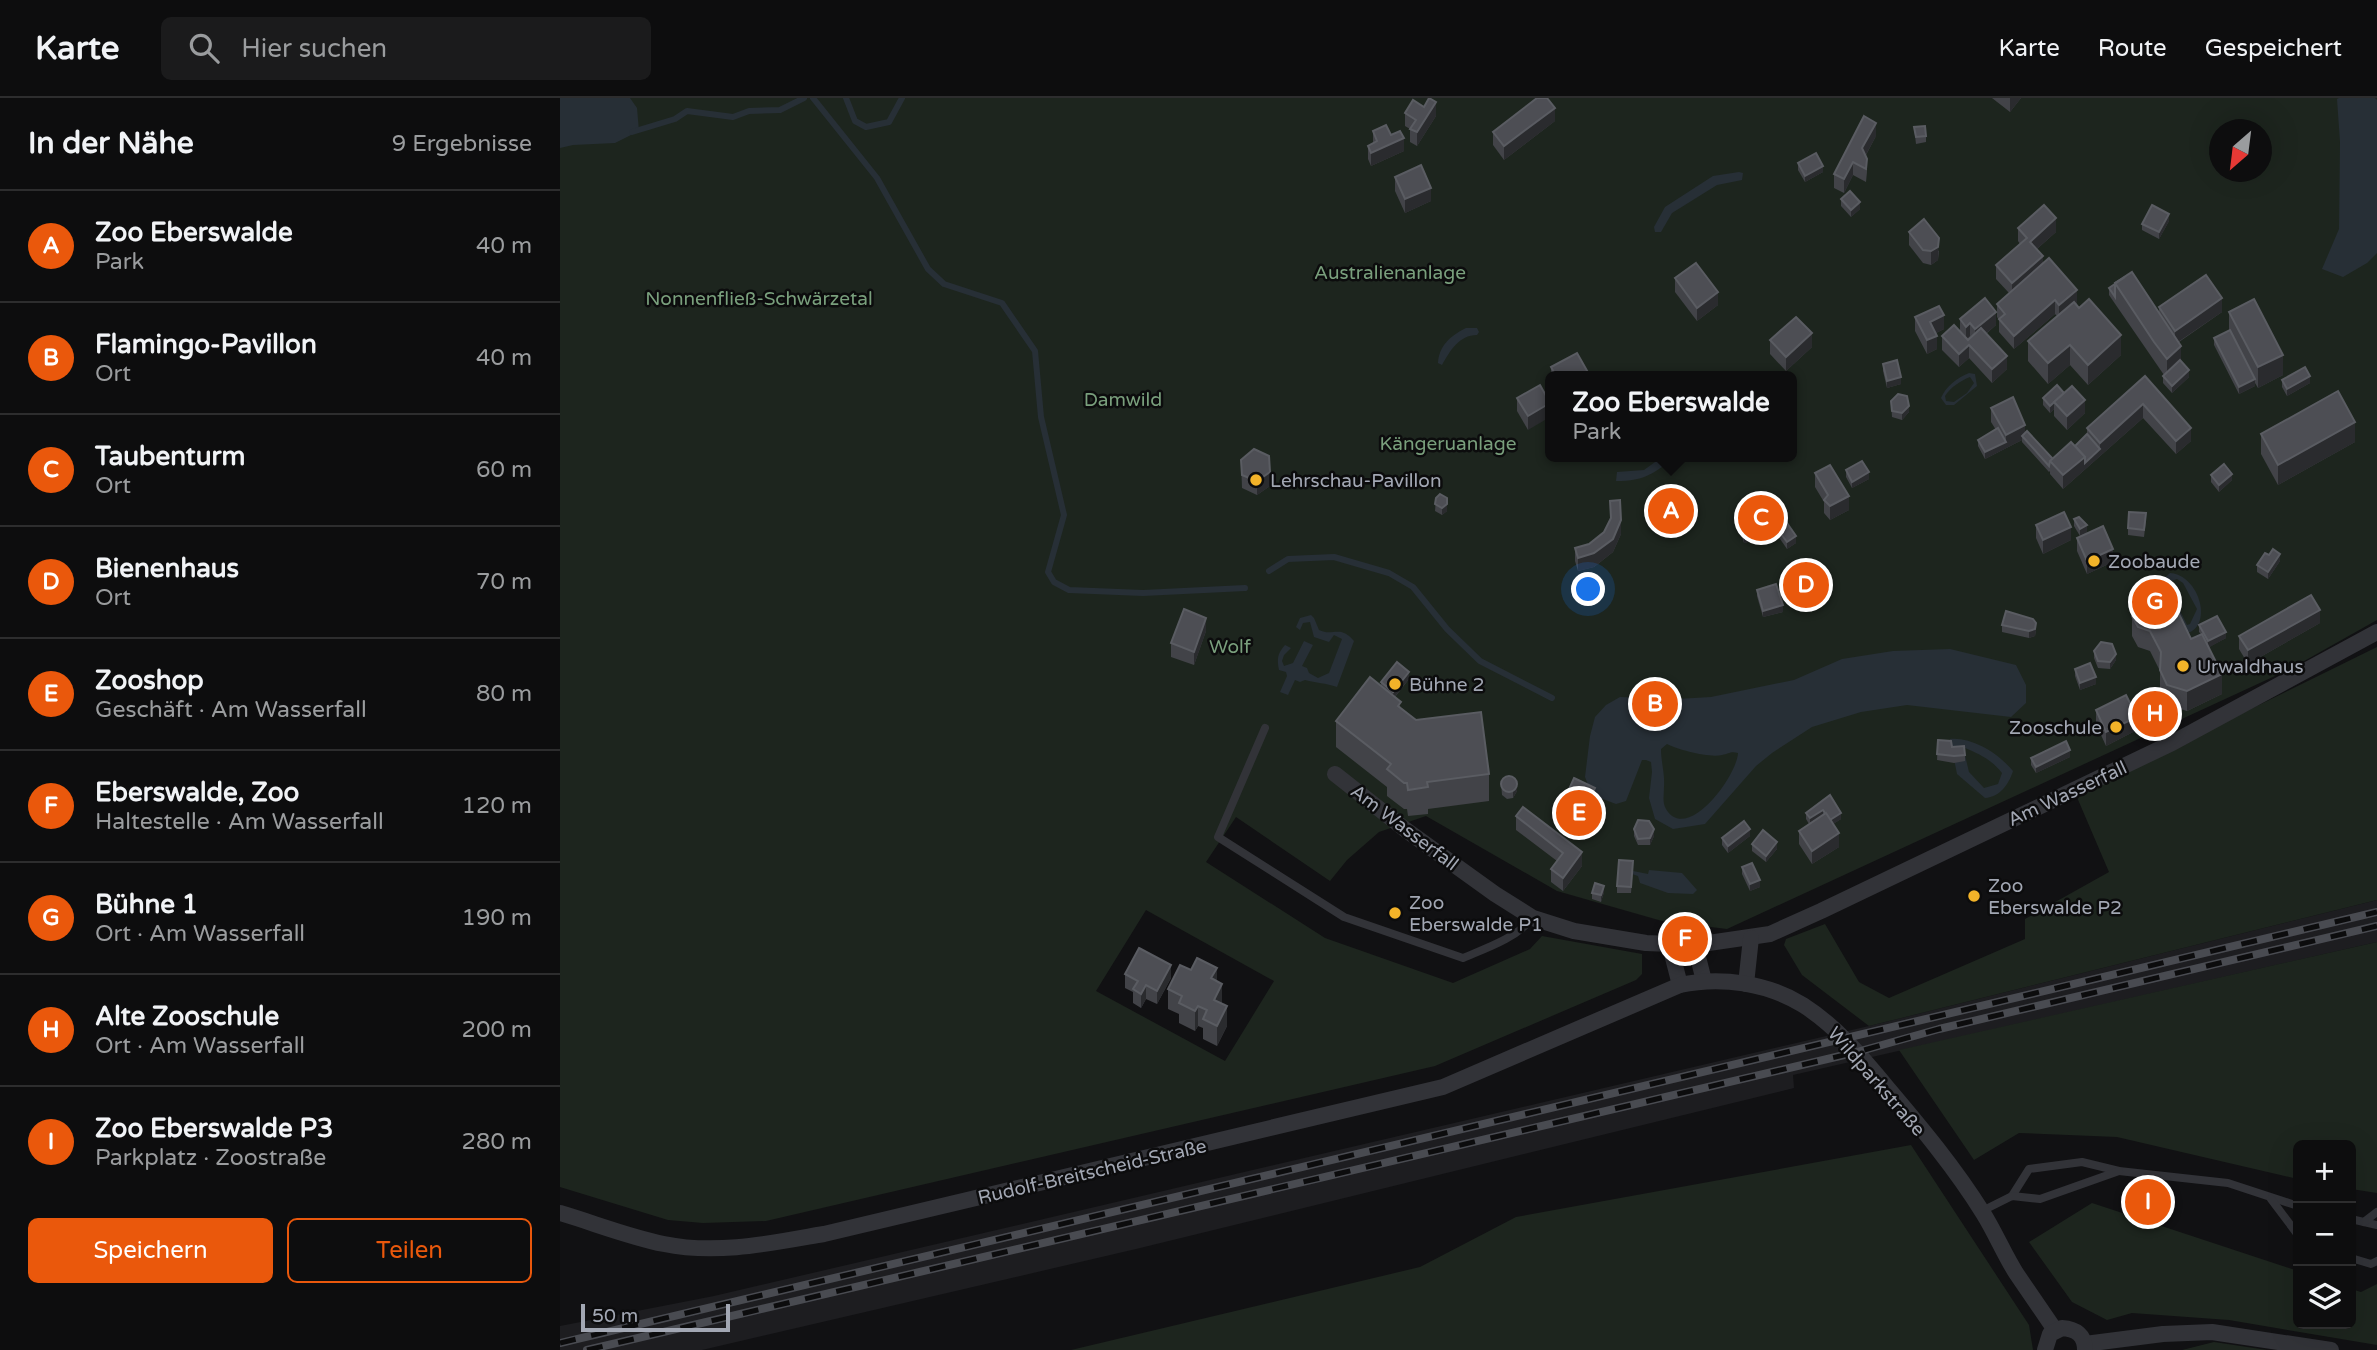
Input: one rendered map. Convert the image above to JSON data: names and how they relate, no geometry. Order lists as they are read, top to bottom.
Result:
{
  "streets": {
    "street": ["Am Wasserfall", "Wildparkstraße", "Rudolf-Breitscheid-Straße"]
  },
  "crossings": [
    ["Wildparkstraße", "Rudolf-Breitscheid-Straße"]
  ],
  "parks": [
    "Australienanlage",
    "Nonnenfließ-Schwärzetal",
    "Damwild",
    "Kängeruanlage",
    "Wolf"
  ],
  "places": [
    "Lehrschau-Pavillon",
    "Zoobaude",
    "Urwaldhaus",
    "Bühne 2",
    "Zooschule",
    "Zoo Eberswalde P2",
    "Zoo Eberswalde P1"
  ],
  "scale_bar": "50 m",
  "north": "bottom left",
  "page": {
    "header": "Karte",
    "search": "Hier suchen",
    "nav": ["Karte", "Route", "Gespeichert"],
    "heading": ["In der Nähe", "9 Ergebnisse"],
    "list": [
      {
        "mark": "A",
        "name": "Zoo Eberswalde",
        "note": "Park",
        "value": "40 m"
      },
      {
        "mark": "B",
        "name": "Flamingo-Pavillon",
        "note": "Ort",
        "value": "40 m"
      },
      {
        "mark": "C",
        "name": "Taubenturm",
        "note": "Ort",
        "value": "60 m"
      },
      {
        "mark": "D",
        "name": "Bienenhaus",
        "note": "Ort",
        "value": "70 m"
      },
      {
        "mark": "E",
        "name": "Zooshop",
        "note": "Geschäft · Am Wasserfall",
        "value": "80 m"
      },
      {
        "mark": "F",
        "name": "Eberswalde, Zoo",
        "note": "Haltestelle · Am Wasserfall",
        "value": "120 m"
      },
      {
        "mark": "G",
        "name": "Bühne 1",
        "note": "Ort · Am Wasserfall",
        "value": "190 m"
      },
      {
        "mark": "H",
        "name": "Alte Zooschule",
        "note": "Ort · Am Wasserfall",
        "value": "200 m"
      },
      {
        "mark": "I",
        "name": "Zoo Eberswalde P3",
        "note": "Parkplatz · Zoostraße",
        "value": "280 m"
      }
    ],
    "popup": ["Zoo Eberswalde", "Park"],
    "pins": [
      "A",
      "C",
      "D",
      "G",
      "B",
      "H",
      "E",
      "F",
      "I"
    ],
    "map_buttons": ["+", "−"],
    "buttons": ["Speichern", "Teilen"],
    "scale": "50 m"
  }
}
